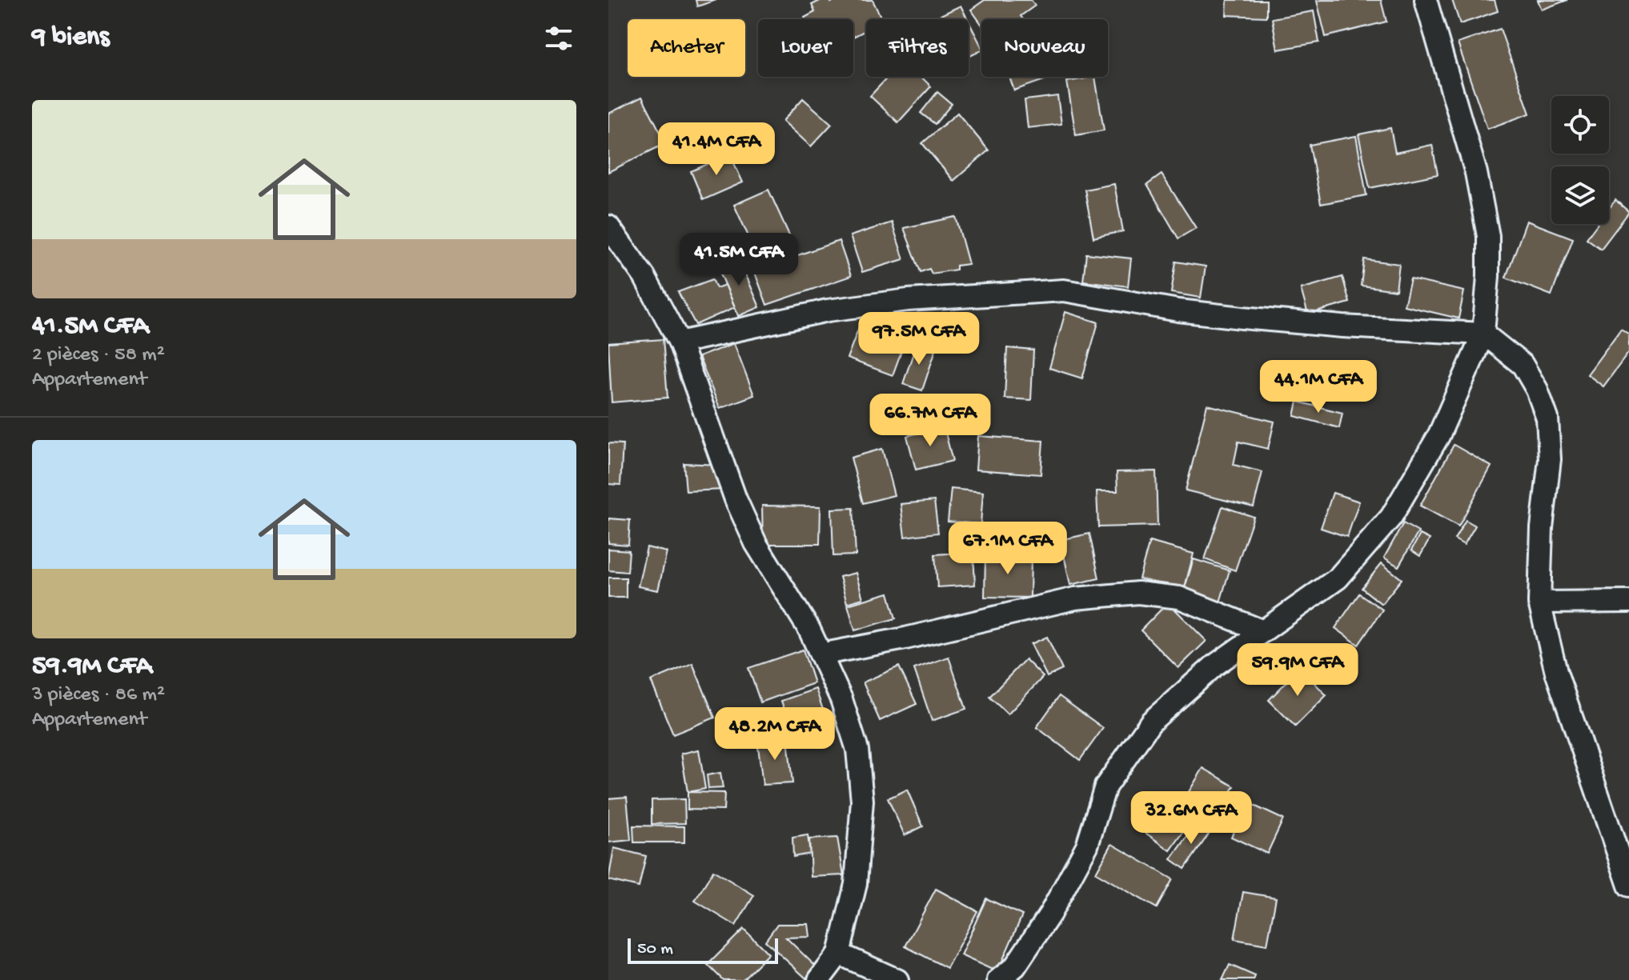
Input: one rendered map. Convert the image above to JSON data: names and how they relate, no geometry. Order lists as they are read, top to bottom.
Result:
{
  "scale_bar": "50 m",
  "page": {
    "heading": "9 biens",
    "chip": [
      "Acheter",
      "Louer",
      "Filtres",
      "Nouveau"
    ],
    "list": [
      {
        "name": "41.5M CFA",
        "note": "2 pièces · 58 m² · Appartement"
      },
      {
        "name": "59.9M CFA",
        "note": "3 pièces · 86 m² · Appartement"
      }
    ],
    "price": [
      "41.4M CFA",
      "41.5M CFA",
      "97.5M CFA",
      "44.1M CFA",
      "66.7M CFA",
      "67.1M CFA",
      "59.9M CFA",
      "48.2M CFA",
      "32.6M CFA"
    ],
    "scale": "50 m"
  }
}
